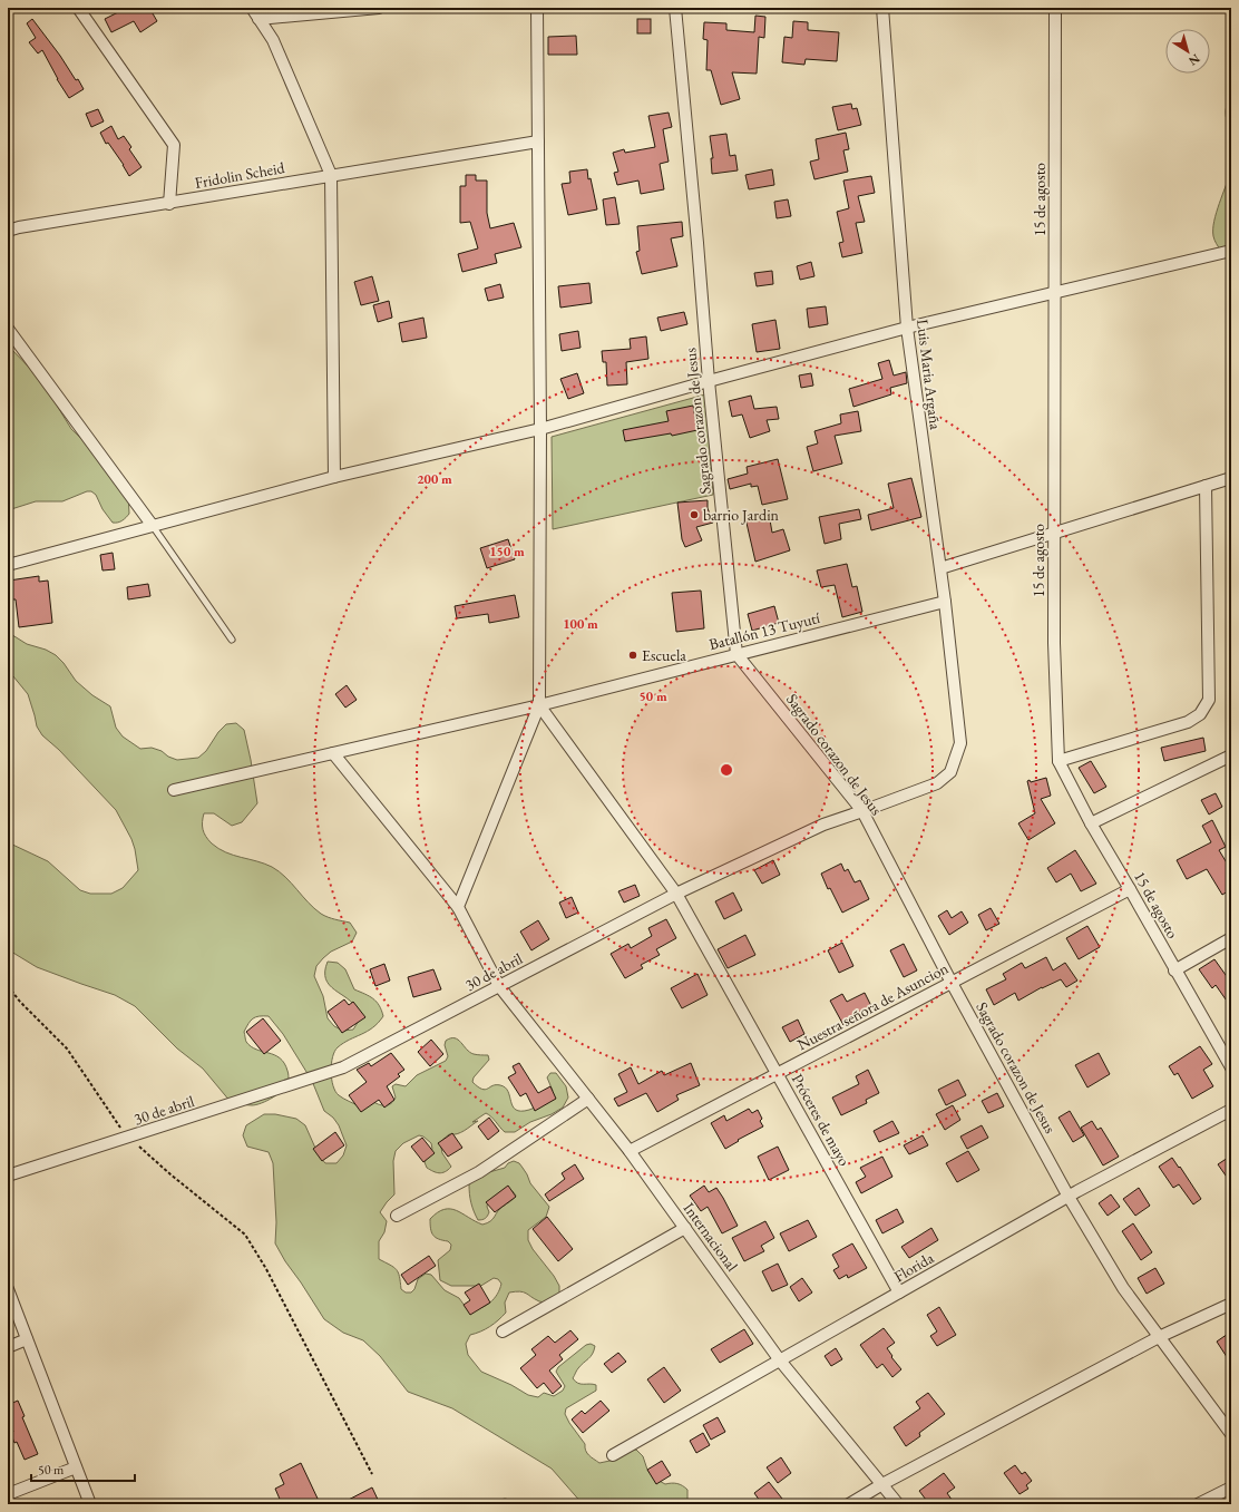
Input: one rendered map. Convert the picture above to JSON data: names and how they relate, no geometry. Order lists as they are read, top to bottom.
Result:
{
  "streets": {
    "street": [
      "Fridolin Scheid",
      "15 de agosto",
      "Luis Maria Argaña",
      "Sagrado corazon de Jesus",
      "Batallón 13 Tuyutí",
      "30 de abril",
      "Nuestra señora de Asuncion",
      "Próceres de mayo",
      "Internacional",
      "Florida"
    ]
  },
  "crossings": [
    ["15 de agosto", "Nuestra señora de Asuncion"],
    ["Luis Maria Argaña", "Batallón 13 Tuyutí"],
    ["Luis Maria Argaña", "30 de abril"],
    ["Sagrado corazon de Jesus", "Batallón 13 Tuyutí"],
    ["Sagrado corazon de Jesus", "30 de abril"],
    ["Sagrado corazon de Jesus", "Nuestra señora de Asuncion"],
    ["Sagrado corazon de Jesus", "Florida"],
    ["Batallón 13 Tuyutí", "Próceres de mayo"],
    ["Batallón 13 Tuyutí", "Internacional"],
    ["30 de abril", "Próceres de mayo"],
    ["30 de abril", "Internacional"],
    ["Nuestra señora de Asuncion", "Próceres de mayo"],
    ["Nuestra señora de Asuncion", "Internacional"],
    ["Próceres de mayo", "Florida"],
    ["Internacional", "Florida"]
  ],
  "places": ["barrio Jardin", "Escuela"],
  "scale_bar": "50 m",
  "north": "bottom right",
  "rings": [
    "200 m",
    "150 m",
    "100 m",
    "50 m"
  ]
}
